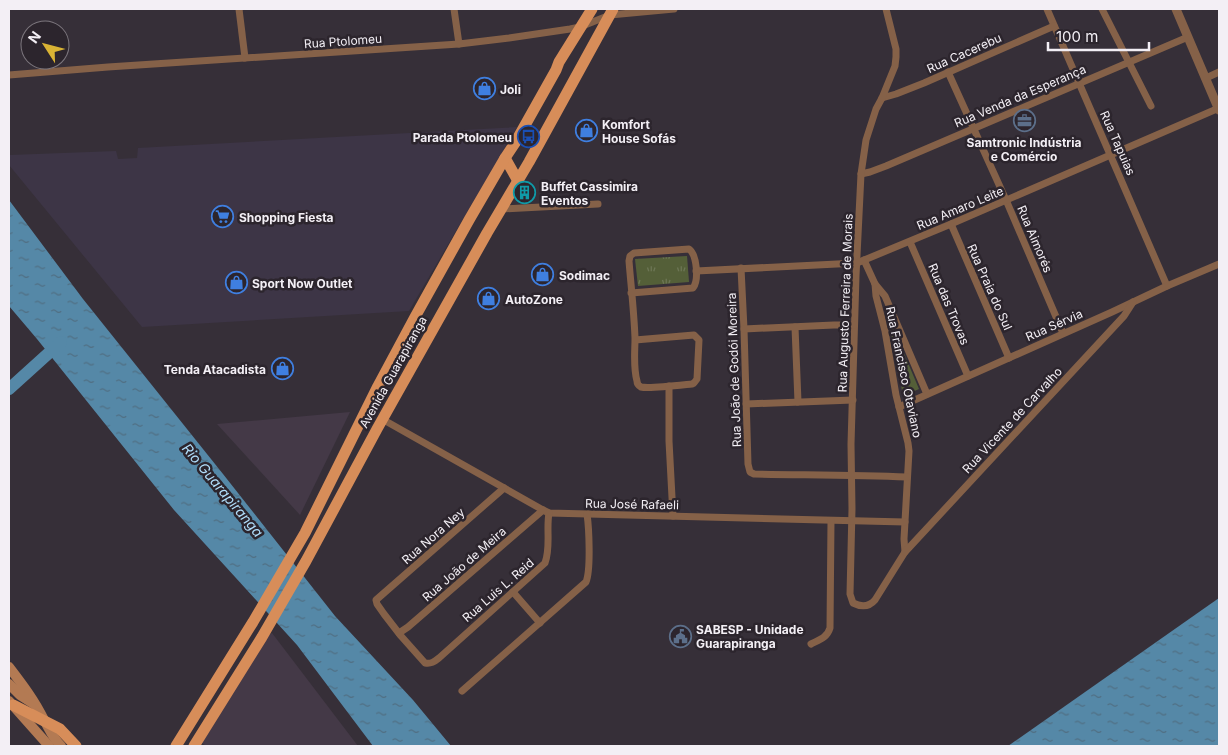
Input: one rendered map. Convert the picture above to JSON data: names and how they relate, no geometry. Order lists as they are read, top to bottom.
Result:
{
  "streets": {
    "main road": ["Avenida Guarapiranga"],
    "street": [
      "Rua Ptolomeu",
      "Rua Cacerebu",
      "Rua Venda da Esperança",
      "Rua Tapuias",
      "Rua Amaro Leite",
      "Rua Aimorés",
      "Rua Praia do Sul",
      "Rua Augusto Ferreira de Morais",
      "Rua das Trovas",
      "Rua Sérvia",
      "Rua João de Godói Moreira",
      "Rua Francisco Otaviano",
      "Rua Vicente de Carvalho",
      "Rua José Rafaeli",
      "Rua Nora Ney",
      "Rua João de Meira",
      "Rua Luis L. Reid"
    ]
  },
  "crossings": [
    ["Rua Ptolomeu", "Avenida Guarapiranga"],
    ["Rua Cacerebu", "Rua Tapuias"],
    ["Rua Cacerebu", "Rua Aimorés"],
    ["Rua Cacerebu", "Rua Augusto Ferreira de Morais"],
    ["Rua Venda da Esperança", "Rua Tapuias"],
    ["Rua Venda da Esperança", "Rua Aimorés"],
    ["Rua Venda da Esperança", "Rua Augusto Ferreira de Morais"],
    ["Rua Tapuias", "Rua Amaro Leite"],
    ["Rua Tapuias", "Rua Sérvia"],
    ["Rua Amaro Leite", "Rua Aimorés"],
    ["Rua Amaro Leite", "Rua Praia do Sul"],
    ["Rua Amaro Leite", "Rua Augusto Ferreira de Morais"],
    ["Rua Amaro Leite", "Rua das Trovas"],
    ["Rua Amaro Leite", "Rua João de Godói Moreira"],
    ["Rua Amaro Leite", "Rua Francisco Otaviano"],
    ["Rua Aimorés", "Rua Sérvia"],
    ["Rua Praia do Sul", "Rua Sérvia"],
    ["Rua Augusto Ferreira de Morais", "Rua João de Godói Moreira"],
    ["Rua Augusto Ferreira de Morais", "Rua Francisco Otaviano"],
    ["Rua Augusto Ferreira de Morais", "Rua Vicente de Carvalho"],
    ["Rua Augusto Ferreira de Morais", "Rua José Rafaeli"],
    ["Rua das Trovas", "Rua Sérvia"],
    ["Rua Sérvia", "Rua Francisco Otaviano"],
    ["Rua Sérvia", "Rua Vicente de Carvalho"],
    ["Avenida Guarapiranga", "Rua José Rafaeli"],
    ["Rua Francisco Otaviano", "Rua Vicente de Carvalho"],
    ["Rua Francisco Otaviano", "Rua José Rafaeli"],
    ["Rua José Rafaeli", "Rua Nora Ney"],
    ["Rua José Rafaeli", "Rua João de Meira"],
    ["Rua José Rafaeli", "Rua Luis L. Reid"],
    ["Rua Nora Ney", "Rua João de Meira"],
    ["Rua Nora Ney", "Rua Luis L. Reid"],
    ["Rua João de Meira", "Rua Luis L. Reid"]
  ],
  "water": ["Rio Guarapiranga"],
  "places": {
    "shop": [
      "Joli",
      "Komfort House Sofás",
      "Sodimac",
      "Sport Now Outlet",
      "AutoZone",
      "Tenda Atacadista"
    ],
    "office": ["Samtronic Indústria e Comércio"],
    "bus stop": ["Parada Ptolomeu"],
    "building": ["Buffet Cassimira Eventos"],
    "supermarket": ["Shopping Fiesta"],
    "public building": ["SABESP - Unidade Guarapiranga"]
  },
  "scale_bar": "100 m",
  "north": "top left"
}
